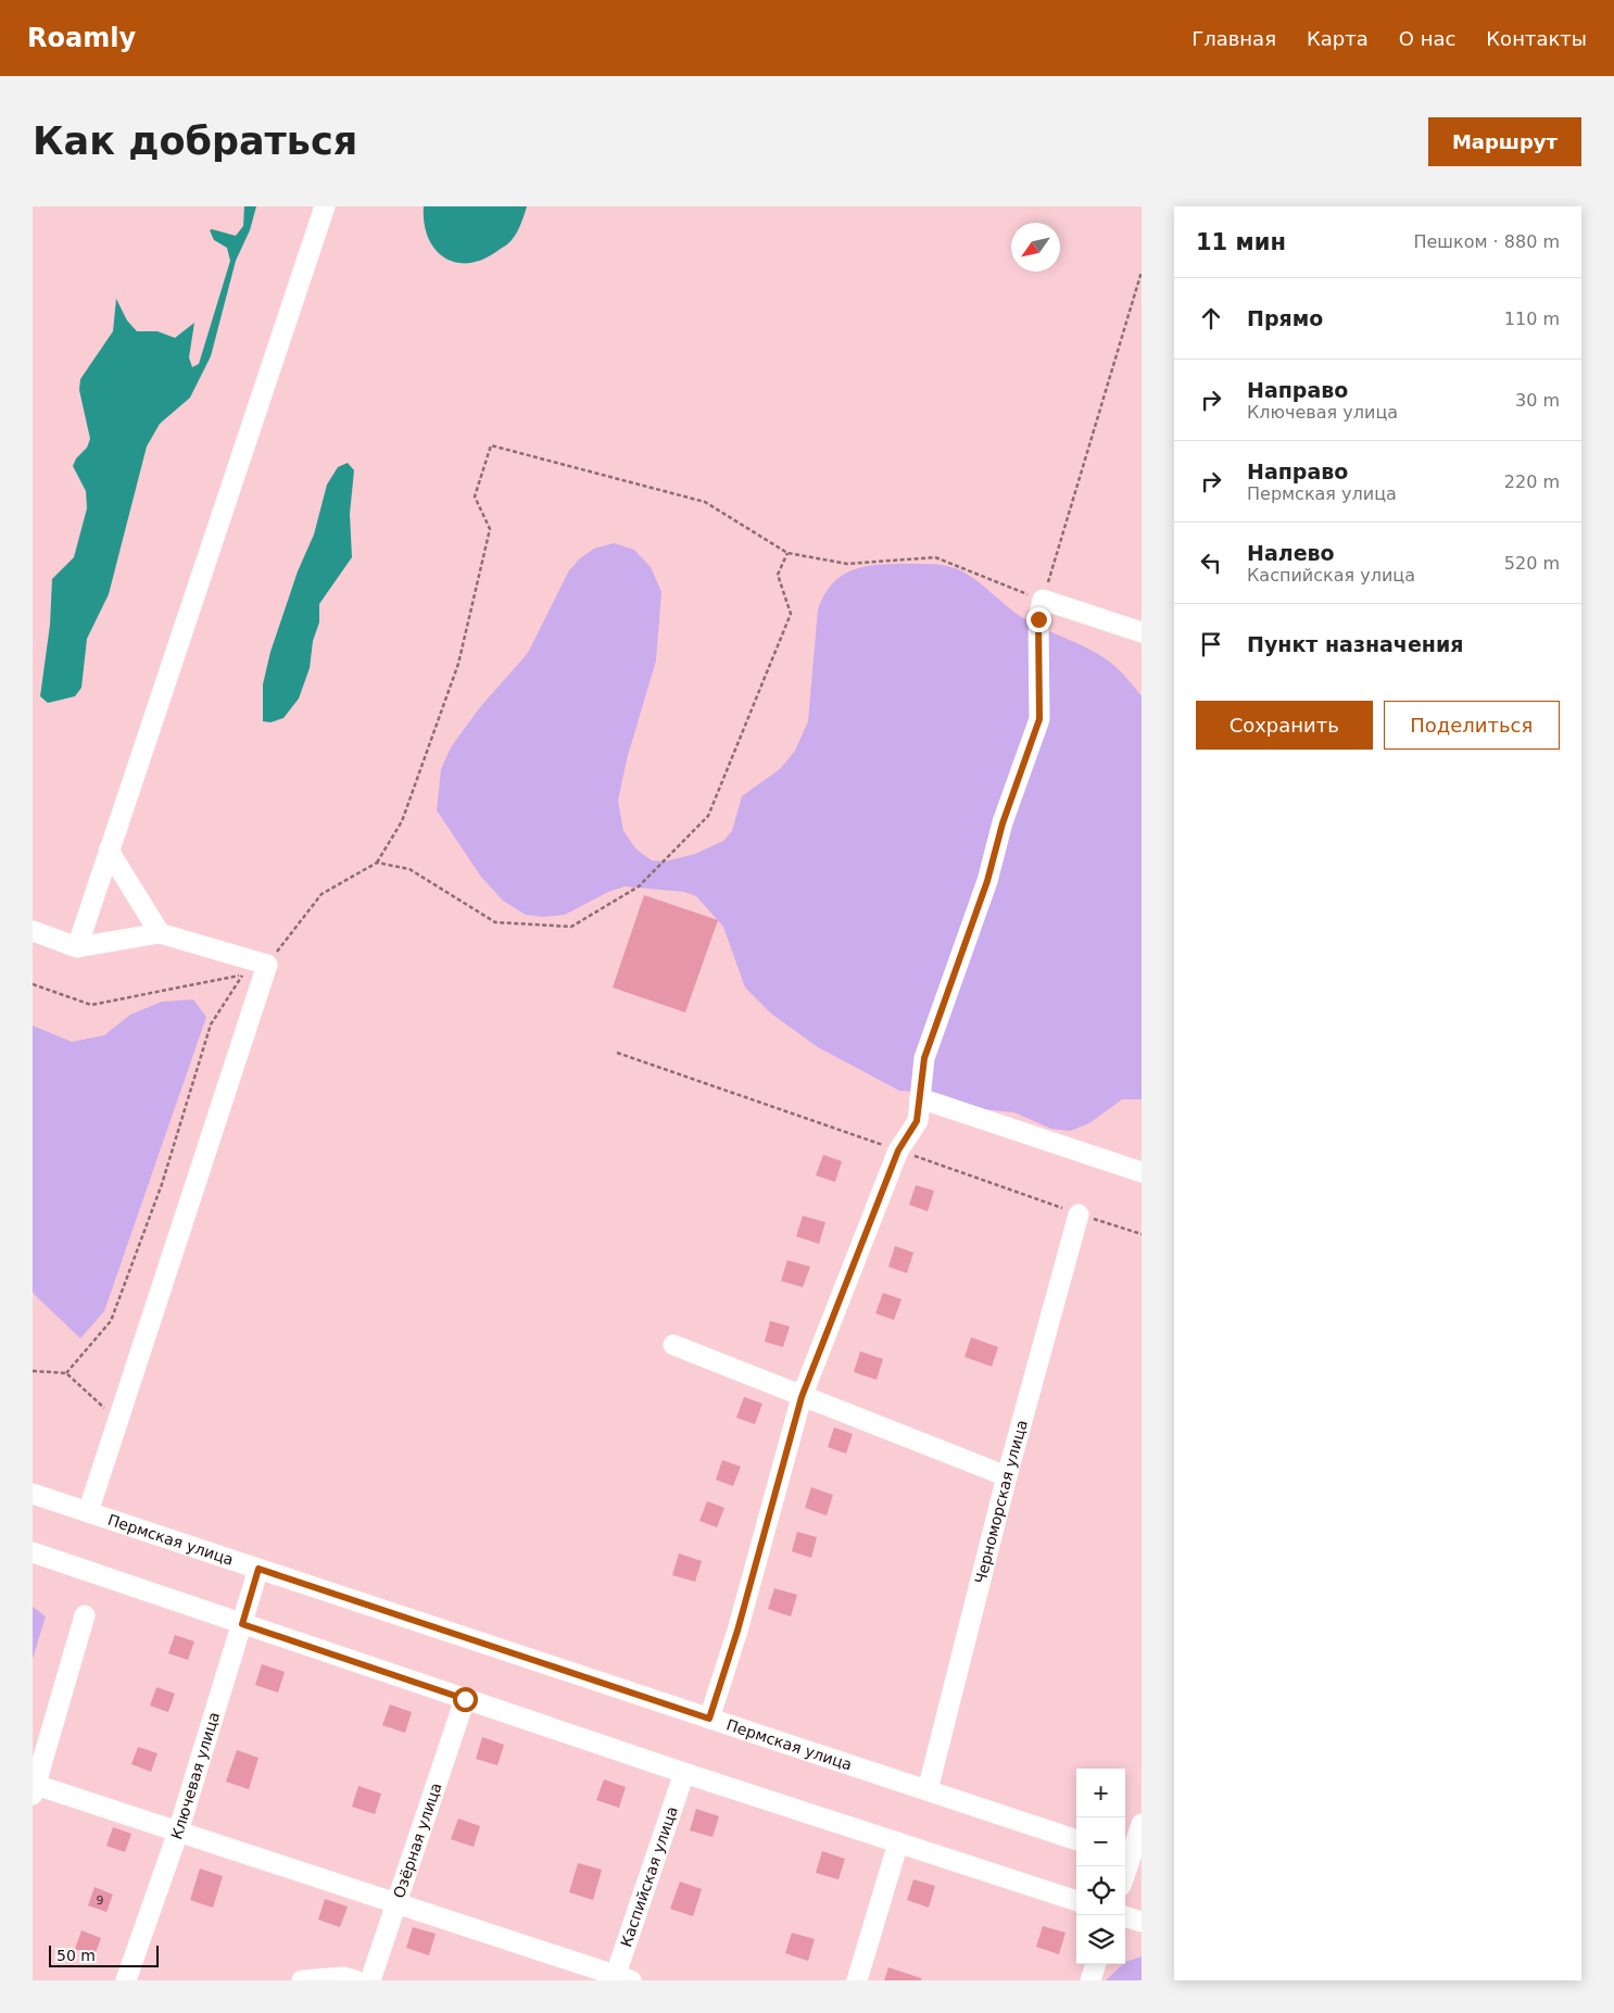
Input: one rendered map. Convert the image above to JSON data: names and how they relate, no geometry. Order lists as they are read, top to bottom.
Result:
{
  "streets": {
    "street": [
      "Черноморская улица",
      "Пермская улица",
      "Ключевая улица",
      "Озёрная улица",
      "Каспийская улица"
    ]
  },
  "crossings": [
    ["Черноморская улица", "Пермская улица"],
    ["Пермская улица", "Ключевая улица"]
  ],
  "house_numbers": ["9"],
  "scale_bar": "50 m",
  "north": "bottom left",
  "page": {
    "header": "Roamly",
    "nav": [
      "Главная",
      "Карта",
      "О нас",
      "Контакты"
    ],
    "buttons": [
      "Маршрут",
      ["Сохранить", "Поделиться"]
    ],
    "title": "Как добраться",
    "heading": ["11 мин", "Пешком · 880 m"],
    "list": [
      ["Прямо", "110 m"],
      ["Направо", "Ключевая улица", "30 m"],
      ["Направо", "Пермская улица", "220 m"],
      ["Налево", "Каспийская улица", "520 m"],
      "Пункт назначения"
    ],
    "map_buttons": ["+", "−"],
    "scale": "50 m"
  }
}
